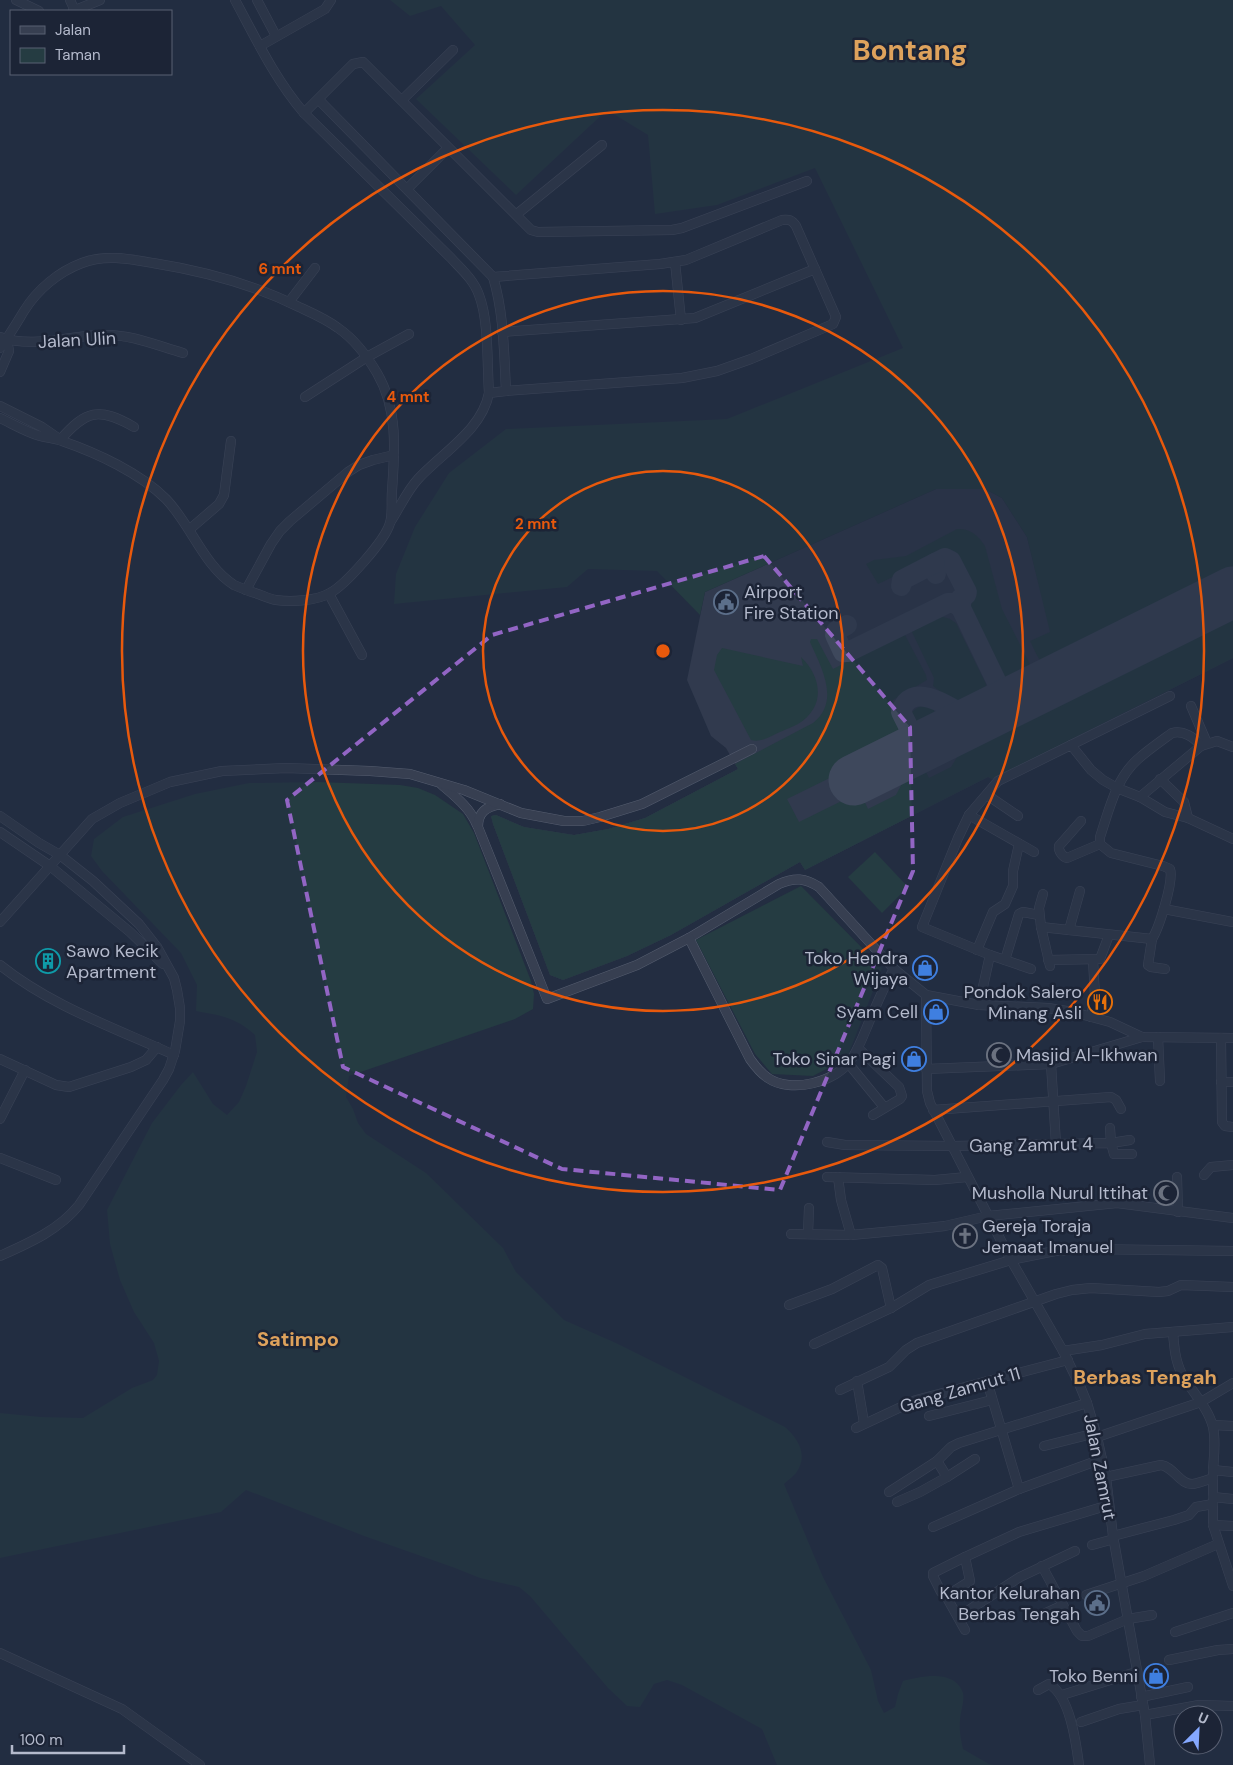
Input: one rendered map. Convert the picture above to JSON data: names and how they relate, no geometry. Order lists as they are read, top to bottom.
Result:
{
  "streets": {
    "street": [
      "Jalan Ulin",
      "Gang Zamrut 4",
      "Gang Zamrut 11",
      "Jalan Zamrut"
    ]
  },
  "crossings": [
    ["Gang Zamrut 4", "Jalan Zamrut"],
    ["Gang Zamrut 11", "Jalan Zamrut"]
  ],
  "districts": ["Bontang", "Satimpo", "Berbas Tengah"],
  "places": {
    "public building": ["Airport Fire Station", "Kantor Kelurahan Berbas Tengah"],
    "building": ["Sawo Kecik Apartment"],
    "shop": [
      "Toko Hendra Wijaya",
      "Syam Cell",
      "Toko Sinar Pagi",
      "Toko Benni"
    ],
    "restaurant": ["Pondok Salero Minang Asli"],
    "mosque": ["Masjid Al-Ikhwan", "Musholla Nurul Ittihat"],
    "church": ["Gereja Toraja Jemaat Imanuel"]
  },
  "legend": ["Jalan", "Taman"],
  "scale_bar": "100 m",
  "north": "top right",
  "rings": ["6 mnt", "4 mnt", "2 mnt"]
}
